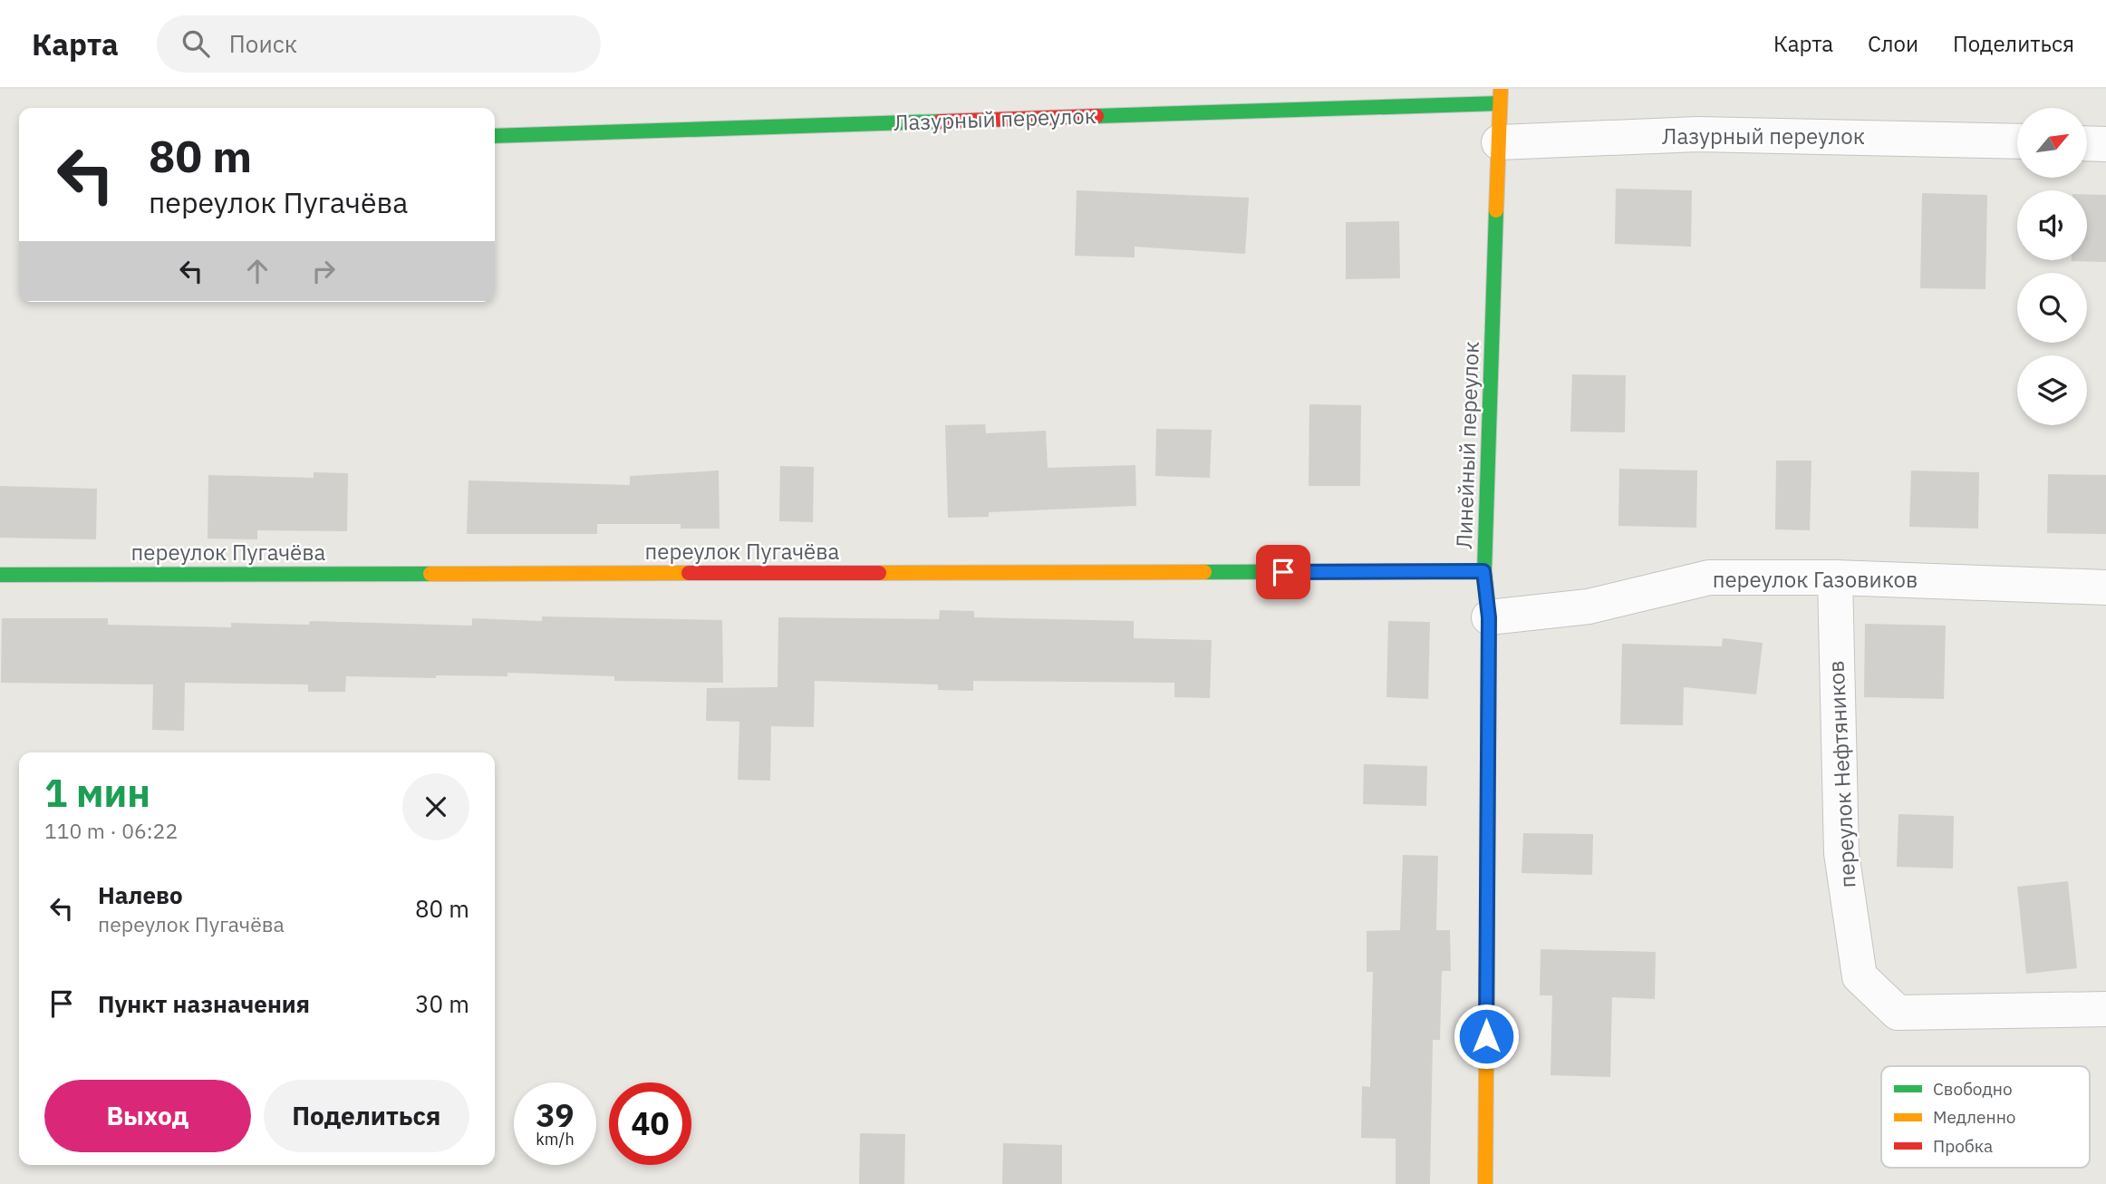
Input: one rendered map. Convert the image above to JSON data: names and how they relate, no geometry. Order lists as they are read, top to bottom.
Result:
{
  "streets": {
    "street": [
      "Лазурный переулок",
      "Линейный переулок",
      "переулок Пугачёва",
      "переулок Газовиков",
      "переулок Нефтяников"
    ]
  },
  "crossings": [
    ["Лазурный переулок", "Линейный переулок"],
    ["Линейный переулок", "переулок Пугачёва"],
    ["Линейный переулок", "переулок Газовиков"],
    ["переулок Газовиков", "переулок Нефтяников"]
  ],
  "legend": ["Свободно", "Медленно", "Пробка"],
  "north": "top right",
  "page": {
    "header": "Карта",
    "search": "Поиск",
    "nav": ["Карта", "Слои", "Поделиться"],
    "turn": ["80 m", "переулок Пугачёва"],
    "heading": ["1 мин", "110 m · 06:22"],
    "list": [
      {
        "name": "Налево",
        "note": "переулок Пугачёва",
        "value": "80 m"
      },
      {
        "name": "Пункт назначения",
        "value": "30 m"
      }
    ],
    "buttons": ["Выход", "Поделиться"],
    "speed": "39 km/h",
    "limit": "40"
  }
}
